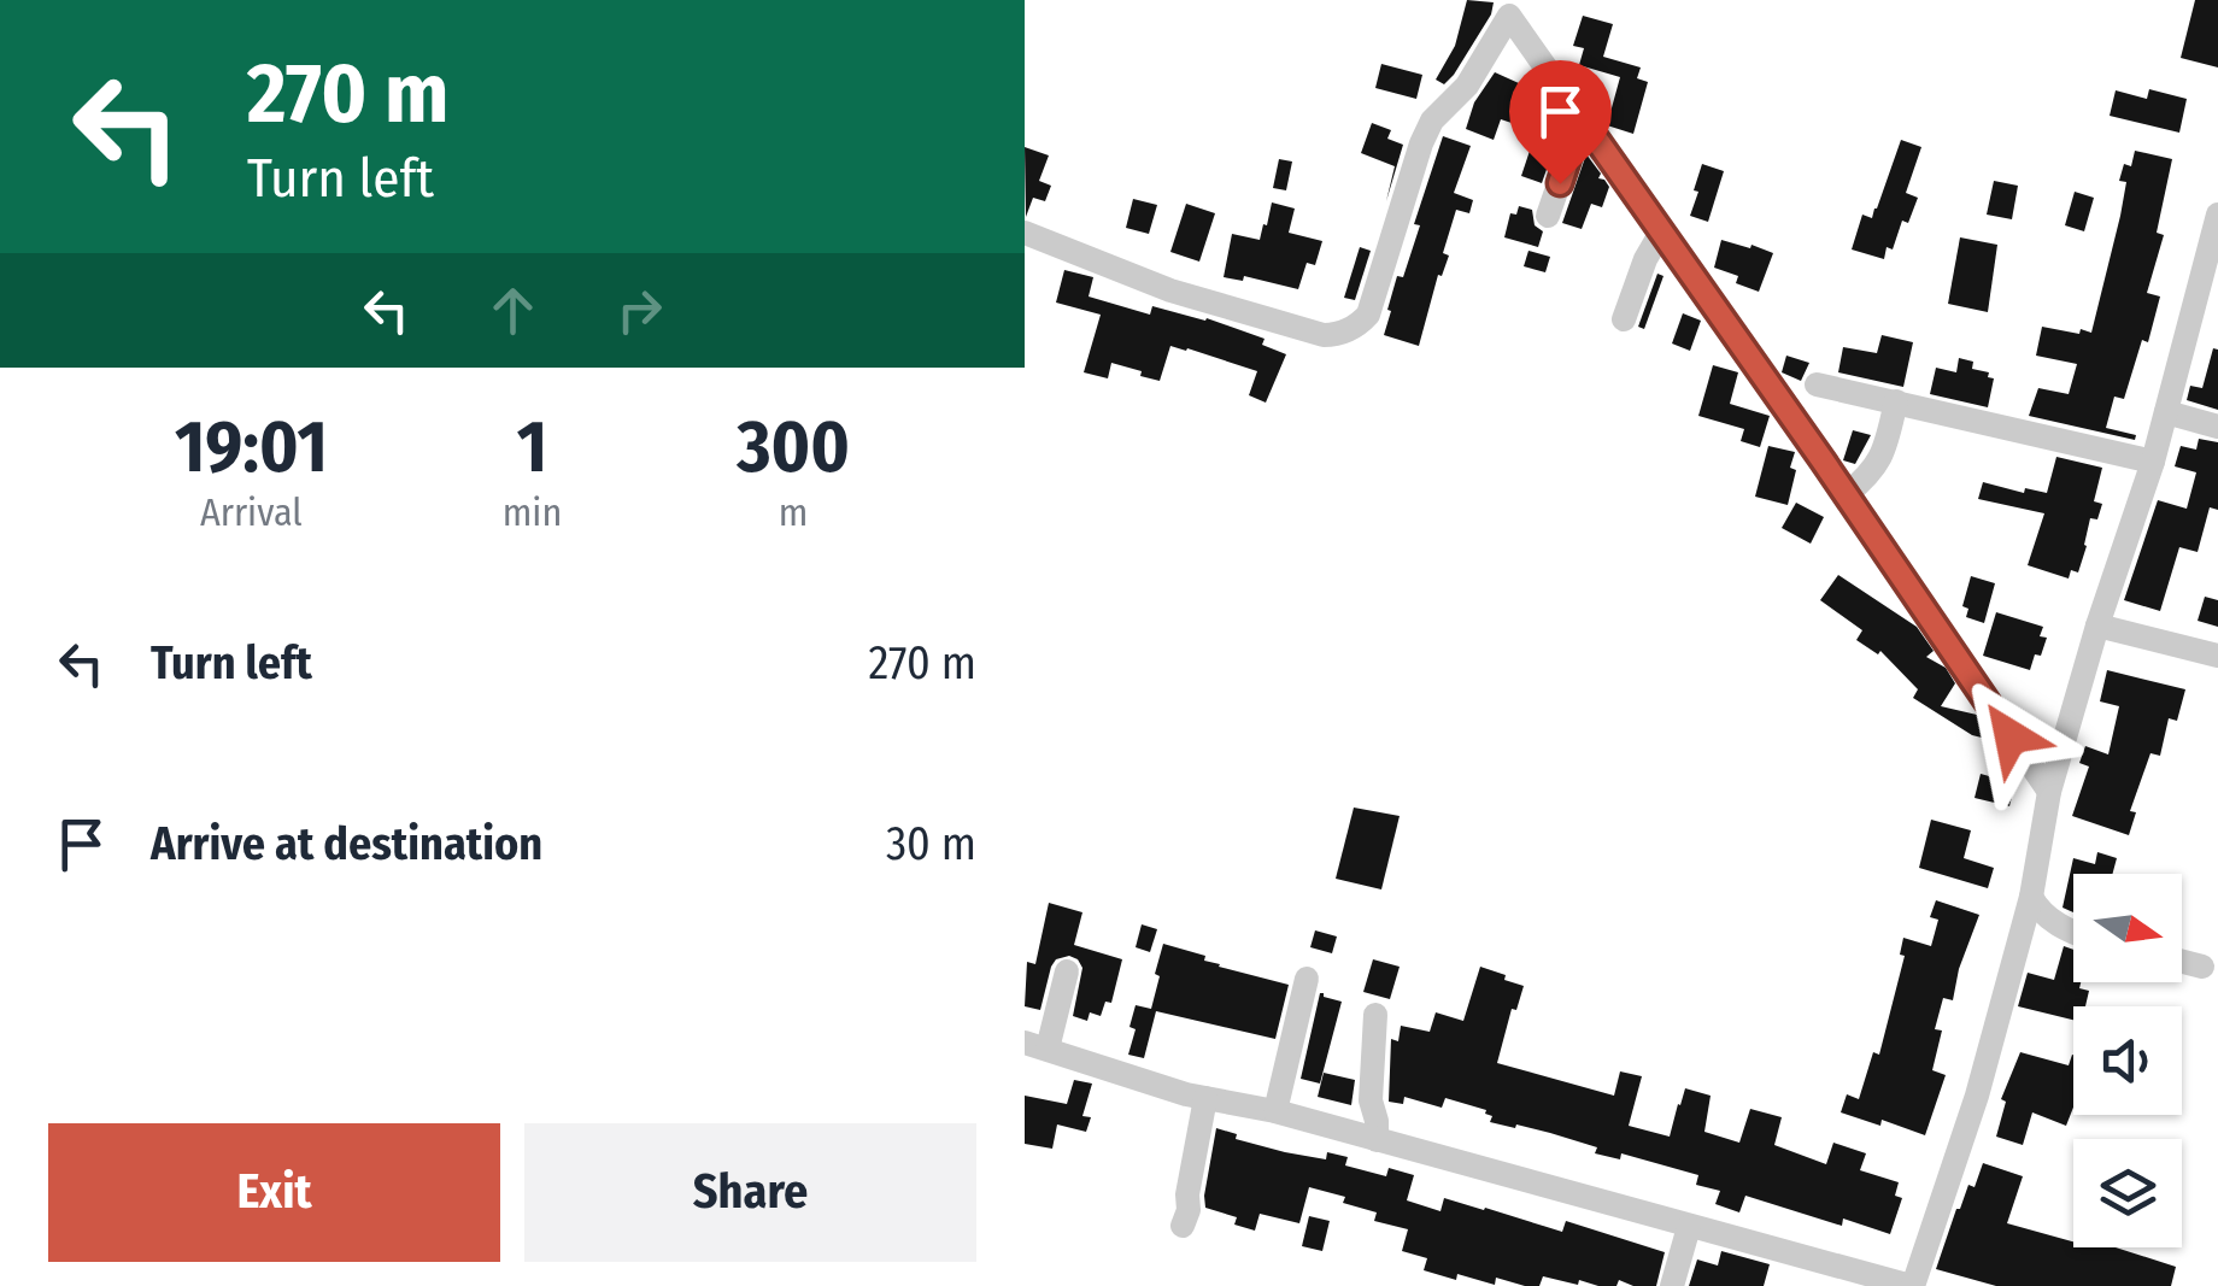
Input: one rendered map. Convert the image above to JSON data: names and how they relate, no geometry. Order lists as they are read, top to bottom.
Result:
{
  "north": "right",
  "page": {
    "turn": ["270 m", "Turn left"],
    "eta": [
      "19:01",
      "Arrival",
      "1",
      "min",
      "300",
      "m"
    ],
    "list": [
      {
        "name": "Turn left",
        "value": "270 m"
      },
      {
        "name": "Arrive at destination",
        "value": "30 m"
      }
    ],
    "buttons": ["Exit", "Share"]
  }
}
